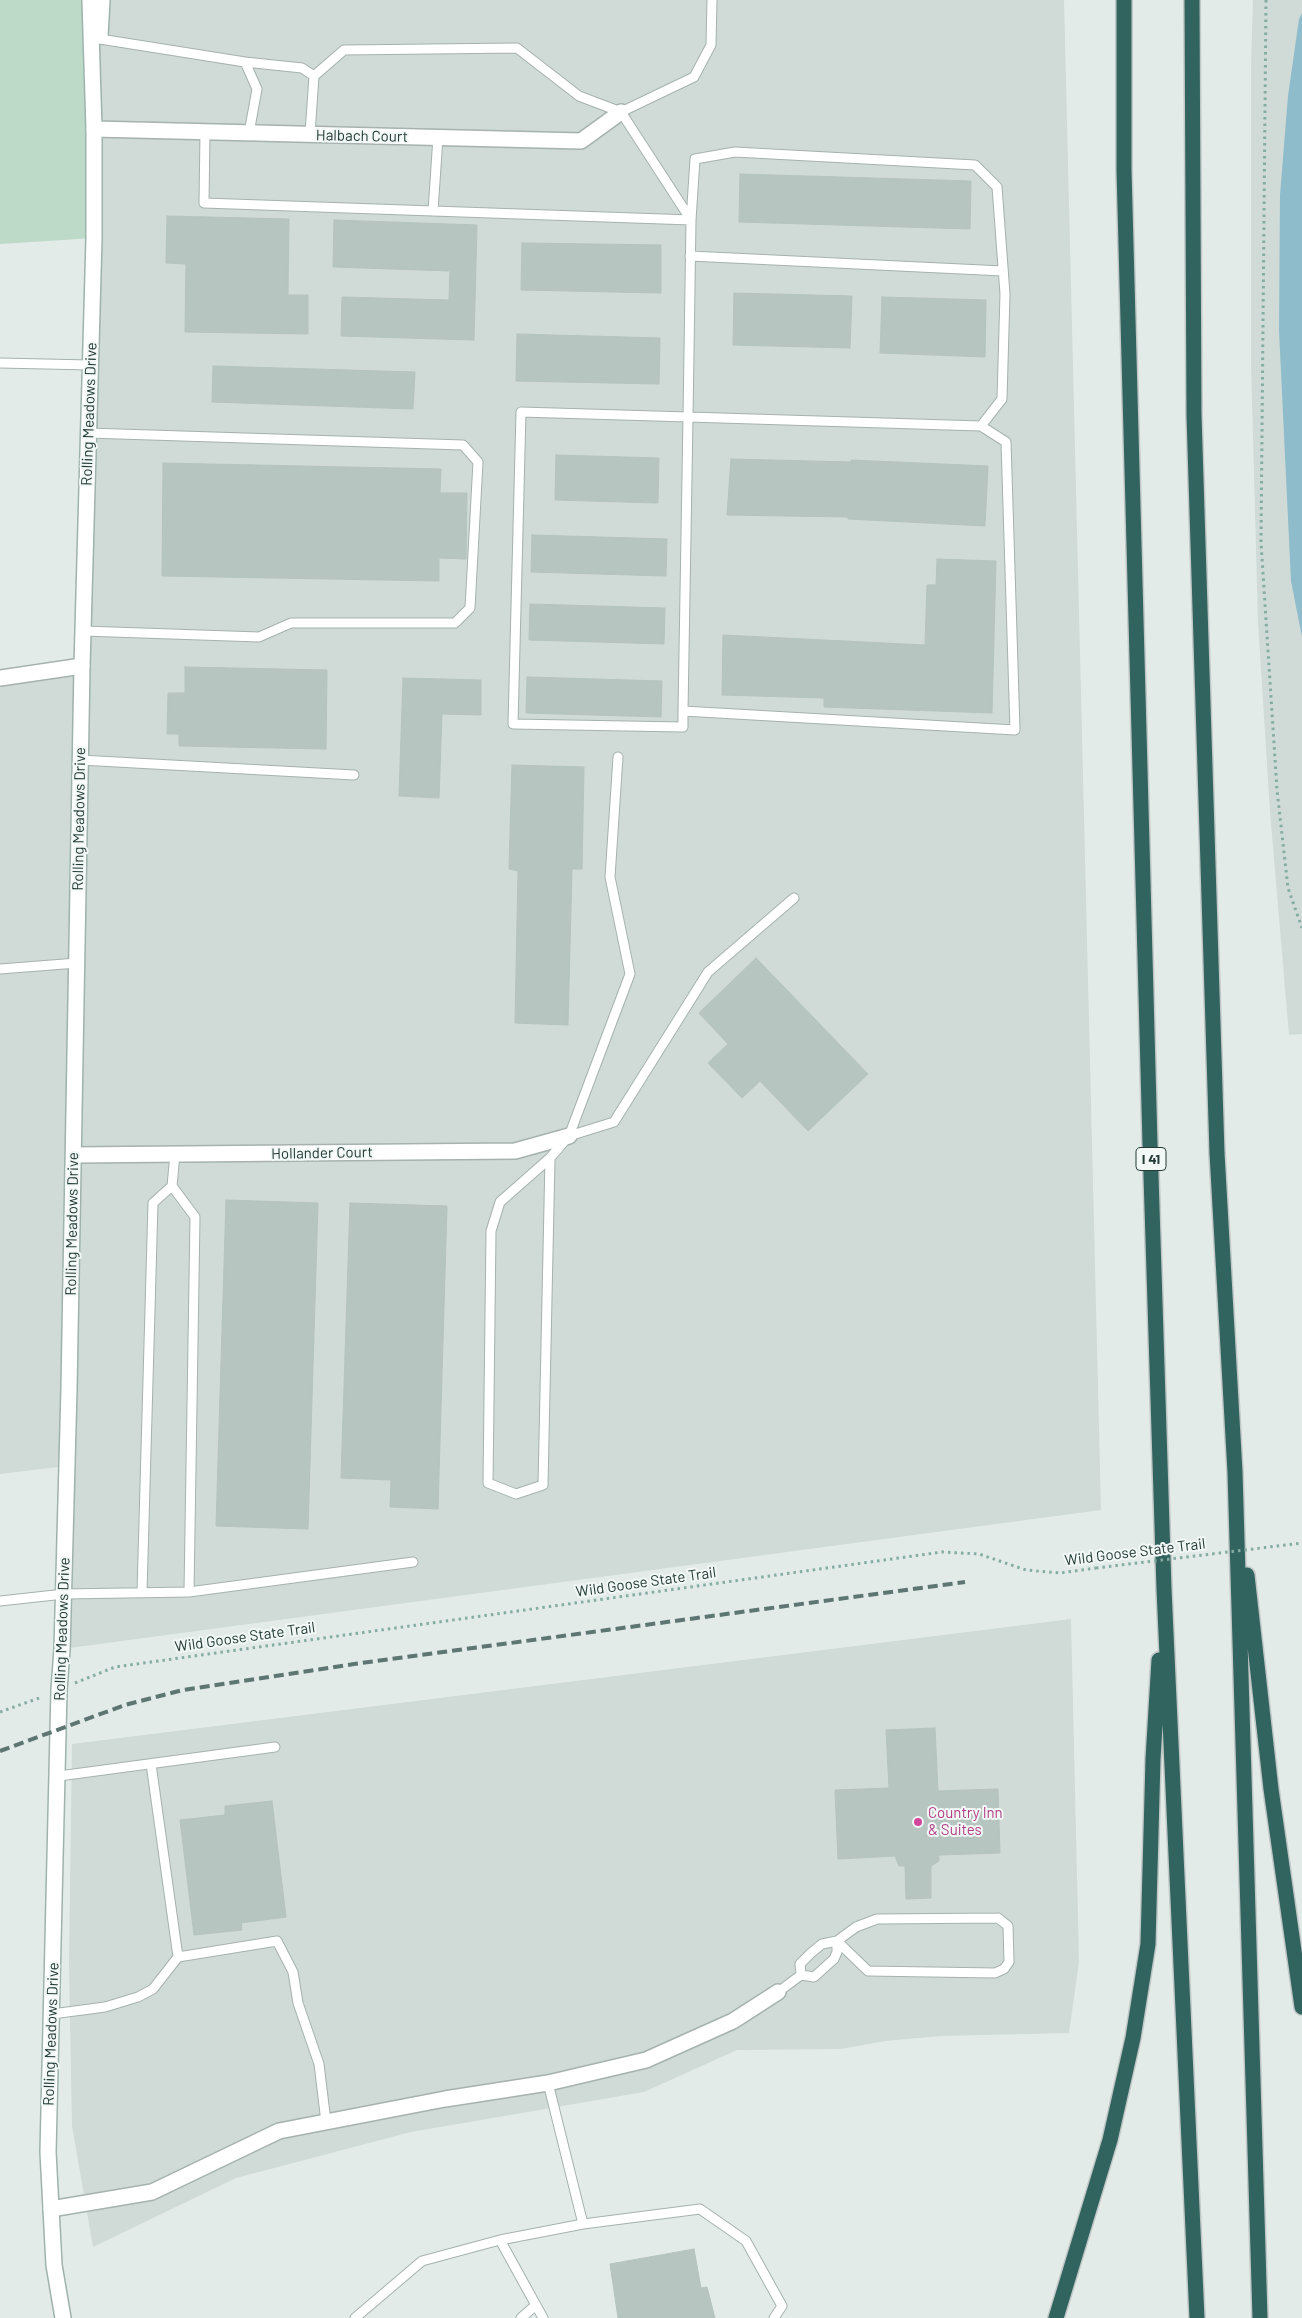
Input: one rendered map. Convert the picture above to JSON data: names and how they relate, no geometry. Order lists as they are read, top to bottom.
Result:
{
  "streets": {
    "highway": ["I 41"],
    "main road": ["Halbach Court", "Rolling Meadows Drive", "Hollander Court"],
    "path": ["Wild Goose State Trail"]
  },
  "crossings": [
    ["Halbach Court", "Rolling Meadows Drive"],
    ["Rolling Meadows Drive", "Hollander Court"],
    ["Rolling Meadows Drive", "Wild Goose State Trail"]
  ],
  "places": ["Country Inn & Suites"]
}
